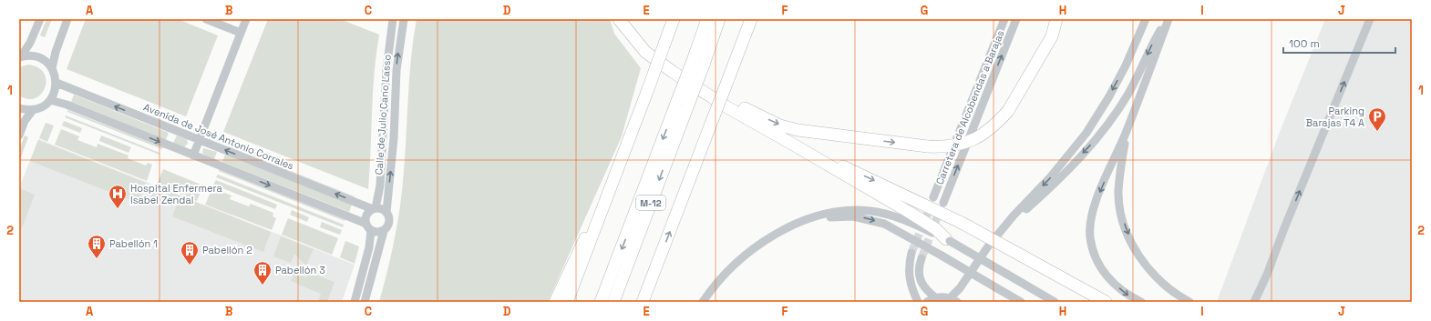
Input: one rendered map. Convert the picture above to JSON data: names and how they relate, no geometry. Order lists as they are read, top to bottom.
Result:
{
  "streets": {
    "highway": ["M-12"],
    "street": ["Carretera de Alcobendas a Barajas", "Calle de Julio Cano Lasso", "Avenida de José Antonio Corrales"]
  },
  "crossings": [
    ["Calle de Julio Cano Lasso", "Avenida de José Antonio Corrales"]
  ],
  "places": {
    "parking": ["Parking Barajas T4 A"],
    "hospital": ["Hospital Enfermera Isabel Zendal"],
    "building": ["Pabellón 1", "Pabellón 2", "Pabellón 3"]
  },
  "scale_bar": "100 m",
  "grid": {
    "columns": [
      "A",
      "B",
      "C",
      "D",
      "E",
      "F",
      "G",
      "H",
      "I",
      "J"
    ],
    "rows": ["1", "2"]
  }
}
